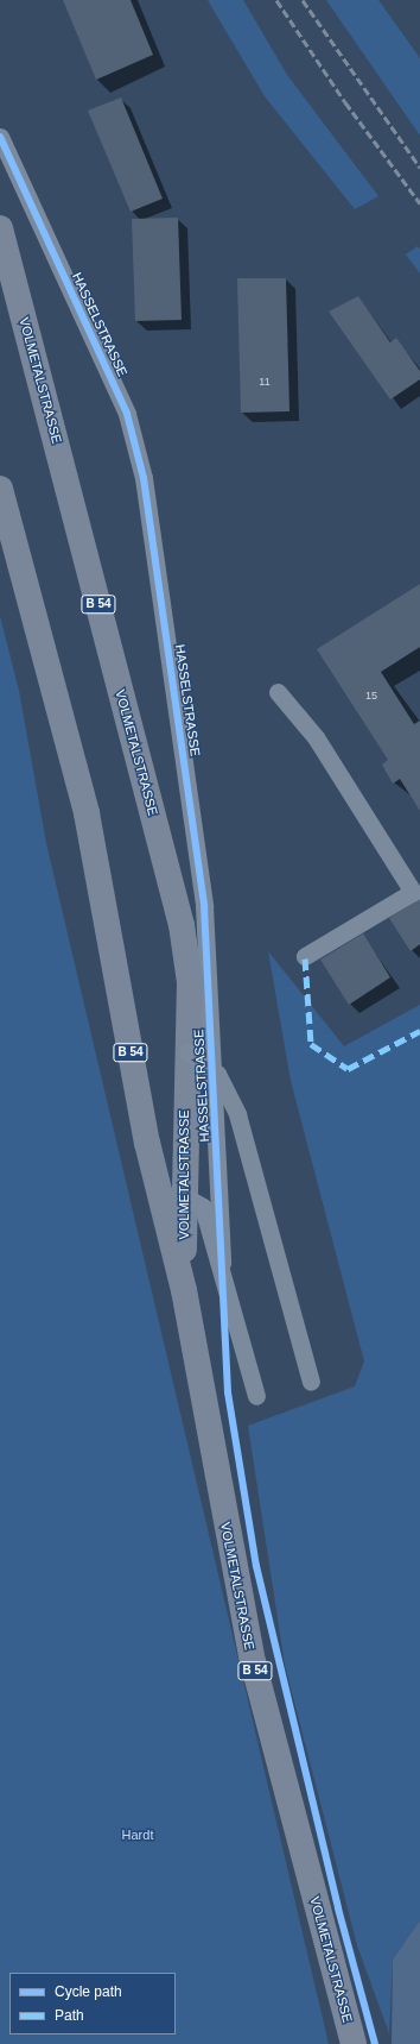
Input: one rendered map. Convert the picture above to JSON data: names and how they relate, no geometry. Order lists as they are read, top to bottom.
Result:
{
  "streets": {
    "main road": ["VOLMETALSTRASSE", "B 54"],
    "lane": ["HASSELSTRASSE"]
  },
  "parks": ["Hardt"],
  "house_numbers": ["11", "15"],
  "legend": ["Cycle path", "Path"]
}
